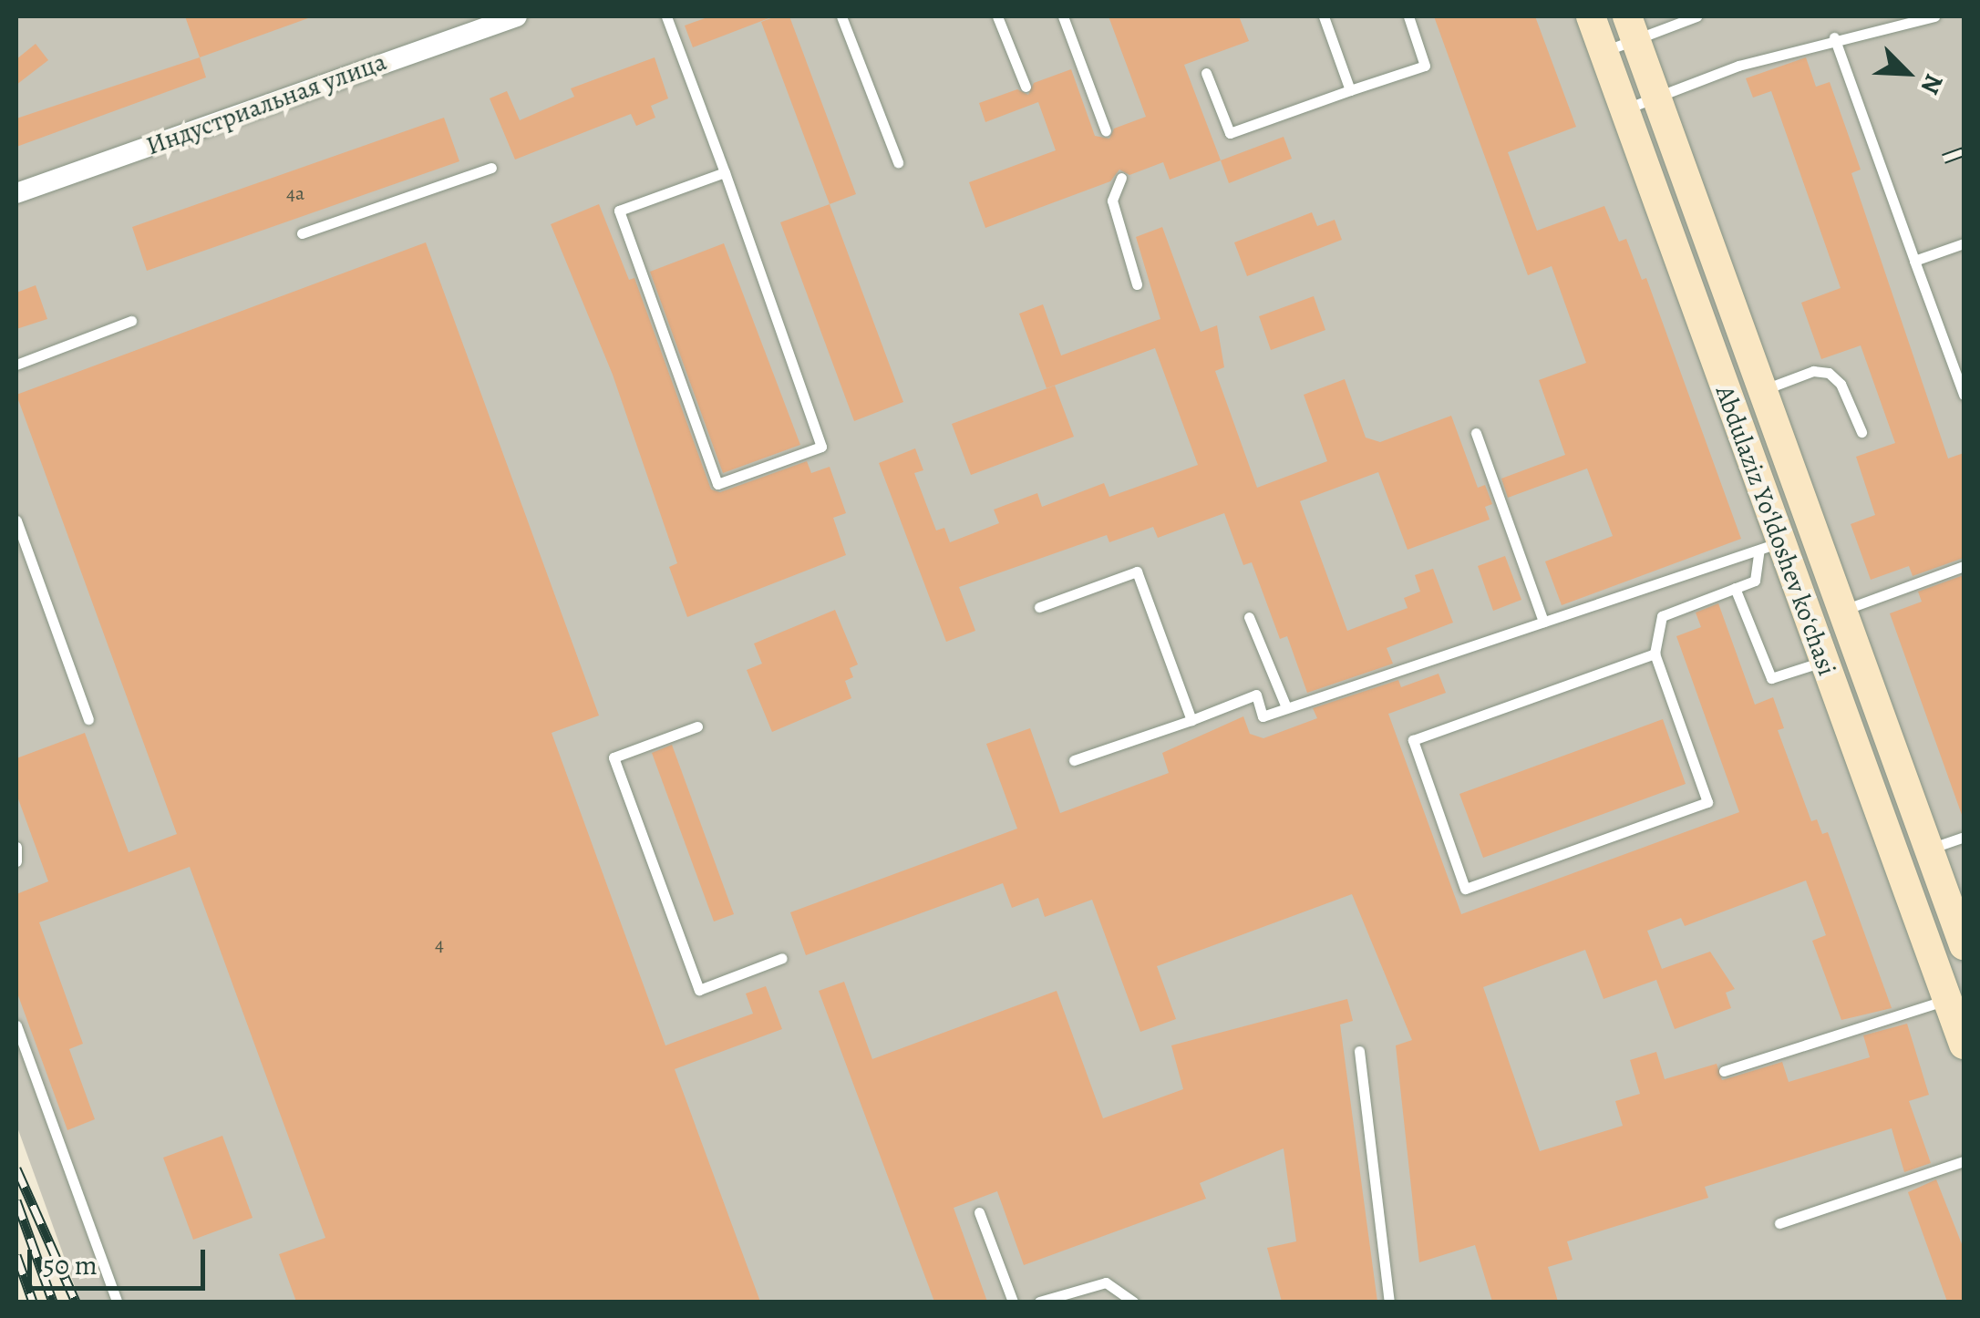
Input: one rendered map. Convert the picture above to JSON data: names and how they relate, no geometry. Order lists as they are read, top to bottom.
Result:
{
  "streets": {
    "main road": ["Abdulaziz Yoʻldoshev koʻchasi"],
    "street": ["Индустриальная улица"]
  },
  "house_numbers": ["4а", "4"],
  "scale_bar": "50 m",
  "north": "bottom right"
}
